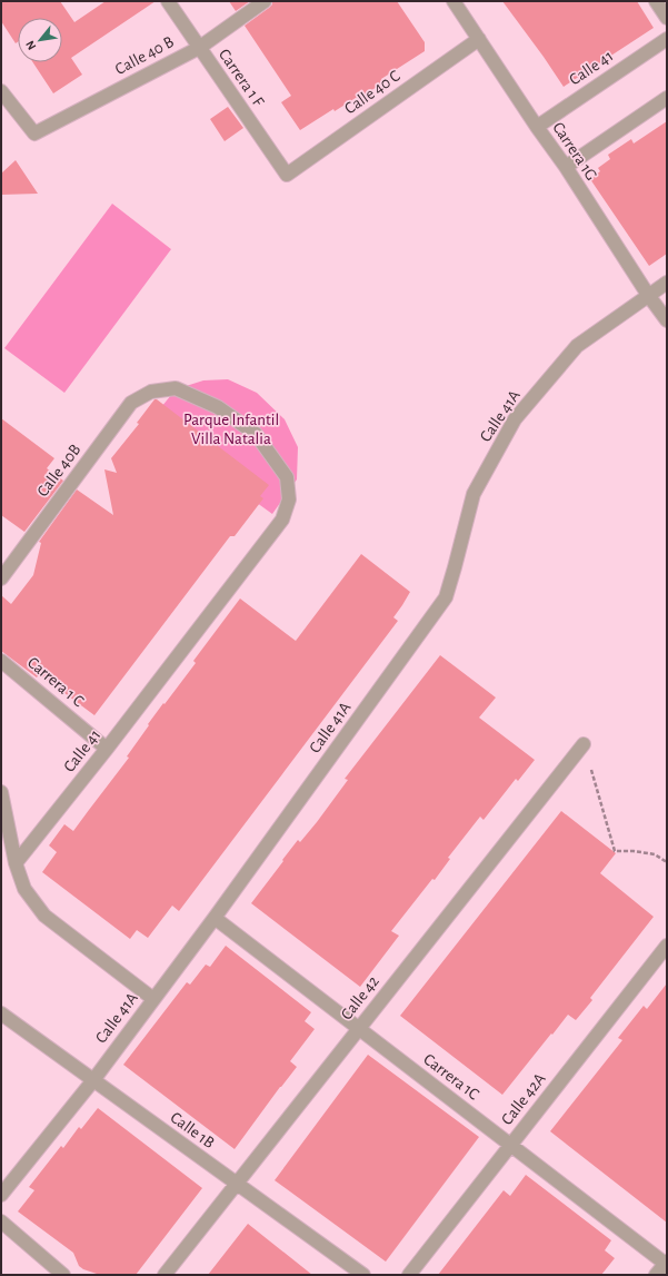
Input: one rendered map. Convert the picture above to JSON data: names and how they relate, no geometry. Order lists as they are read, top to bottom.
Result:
{
  "streets": {
    "street": [
      "Calle 40 B",
      "Calle 41",
      "Carrera 1 F",
      "Calle 40 C",
      "Carrera 1G",
      "Calle 41A",
      "Calle 40B",
      "Carrera 1 C",
      "Calle 42",
      "Carrera 1C",
      "Calle 42A",
      "Calle 1B"
    ]
  },
  "crossings": [
    ["Calle 40 B", "Carrera 1 F"],
    ["Calle 41", "Carrera 1G"],
    ["Calle 41", "Calle 40B"],
    ["Calle 41", "Carrera 1 C"],
    ["Carrera 1 F", "Calle 40 C"],
    ["Calle 40 C", "Carrera 1G"],
    ["Carrera 1G", "Calle 41A"],
    ["Calle 41A", "Carrera 1C"],
    ["Calle 41A", "Calle 1B"],
    ["Calle 42", "Carrera 1C"],
    ["Calle 42", "Calle 1B"],
    ["Carrera 1C", "Calle 42A"]
  ],
  "parks": ["Parque Infantil Villa Natalia"],
  "north": "bottom left"
}
